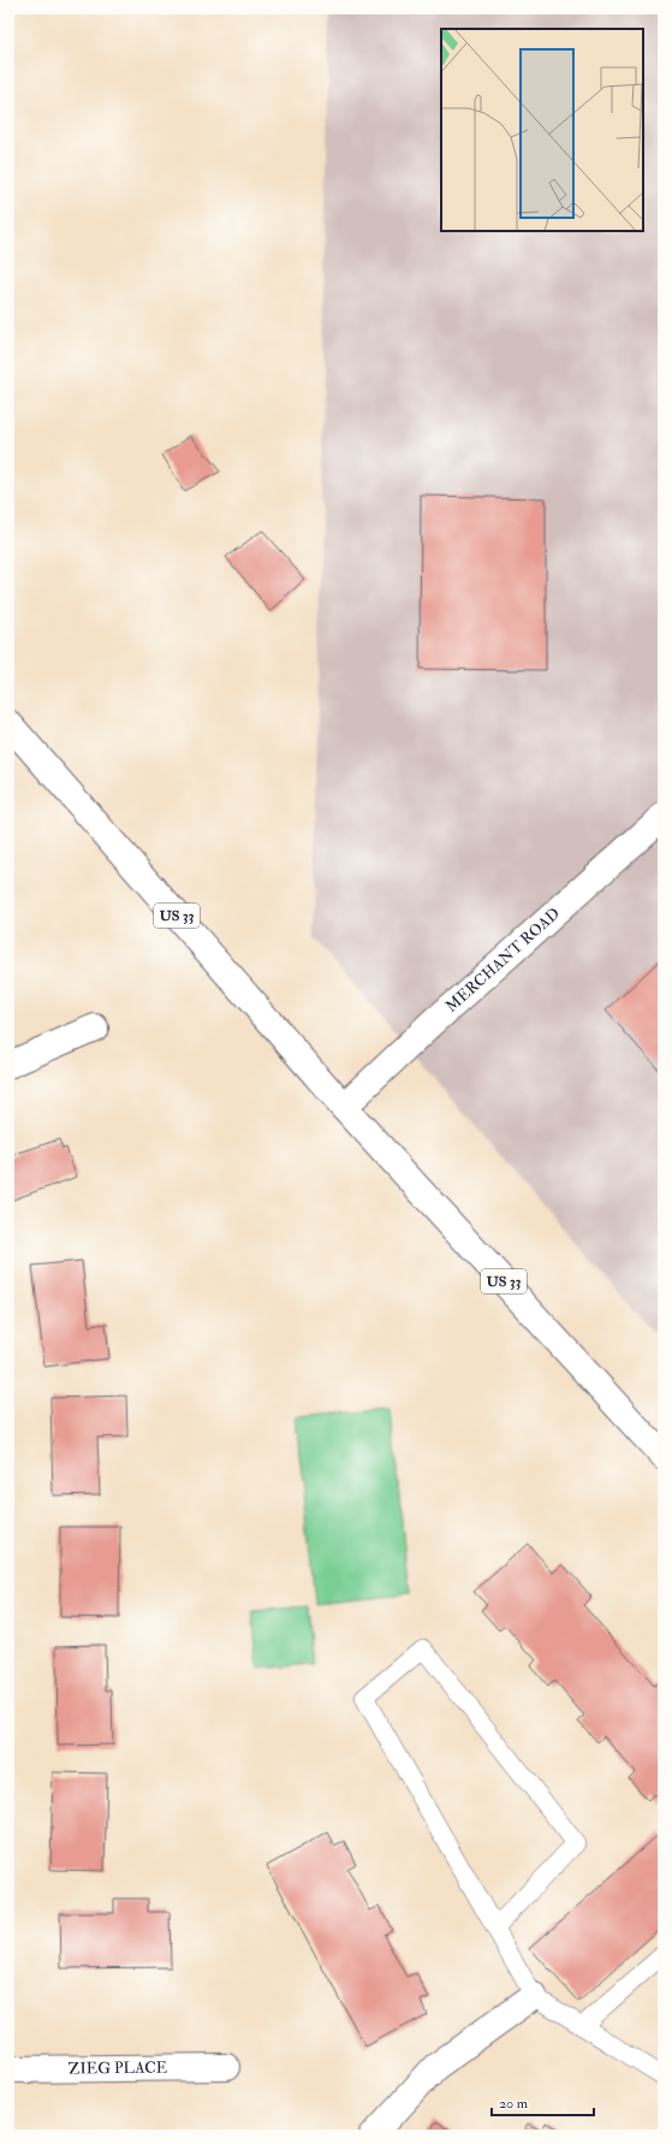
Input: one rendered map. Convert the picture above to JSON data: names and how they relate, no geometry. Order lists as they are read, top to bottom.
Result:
{
  "streets": {
    "main road": ["US 33", "MERCHANT ROAD", "ZIEG PLACE"]
  },
  "crossings": [
    ["US 33", "MERCHANT ROAD"]
  ],
  "scale_bar": "20 m"
}
